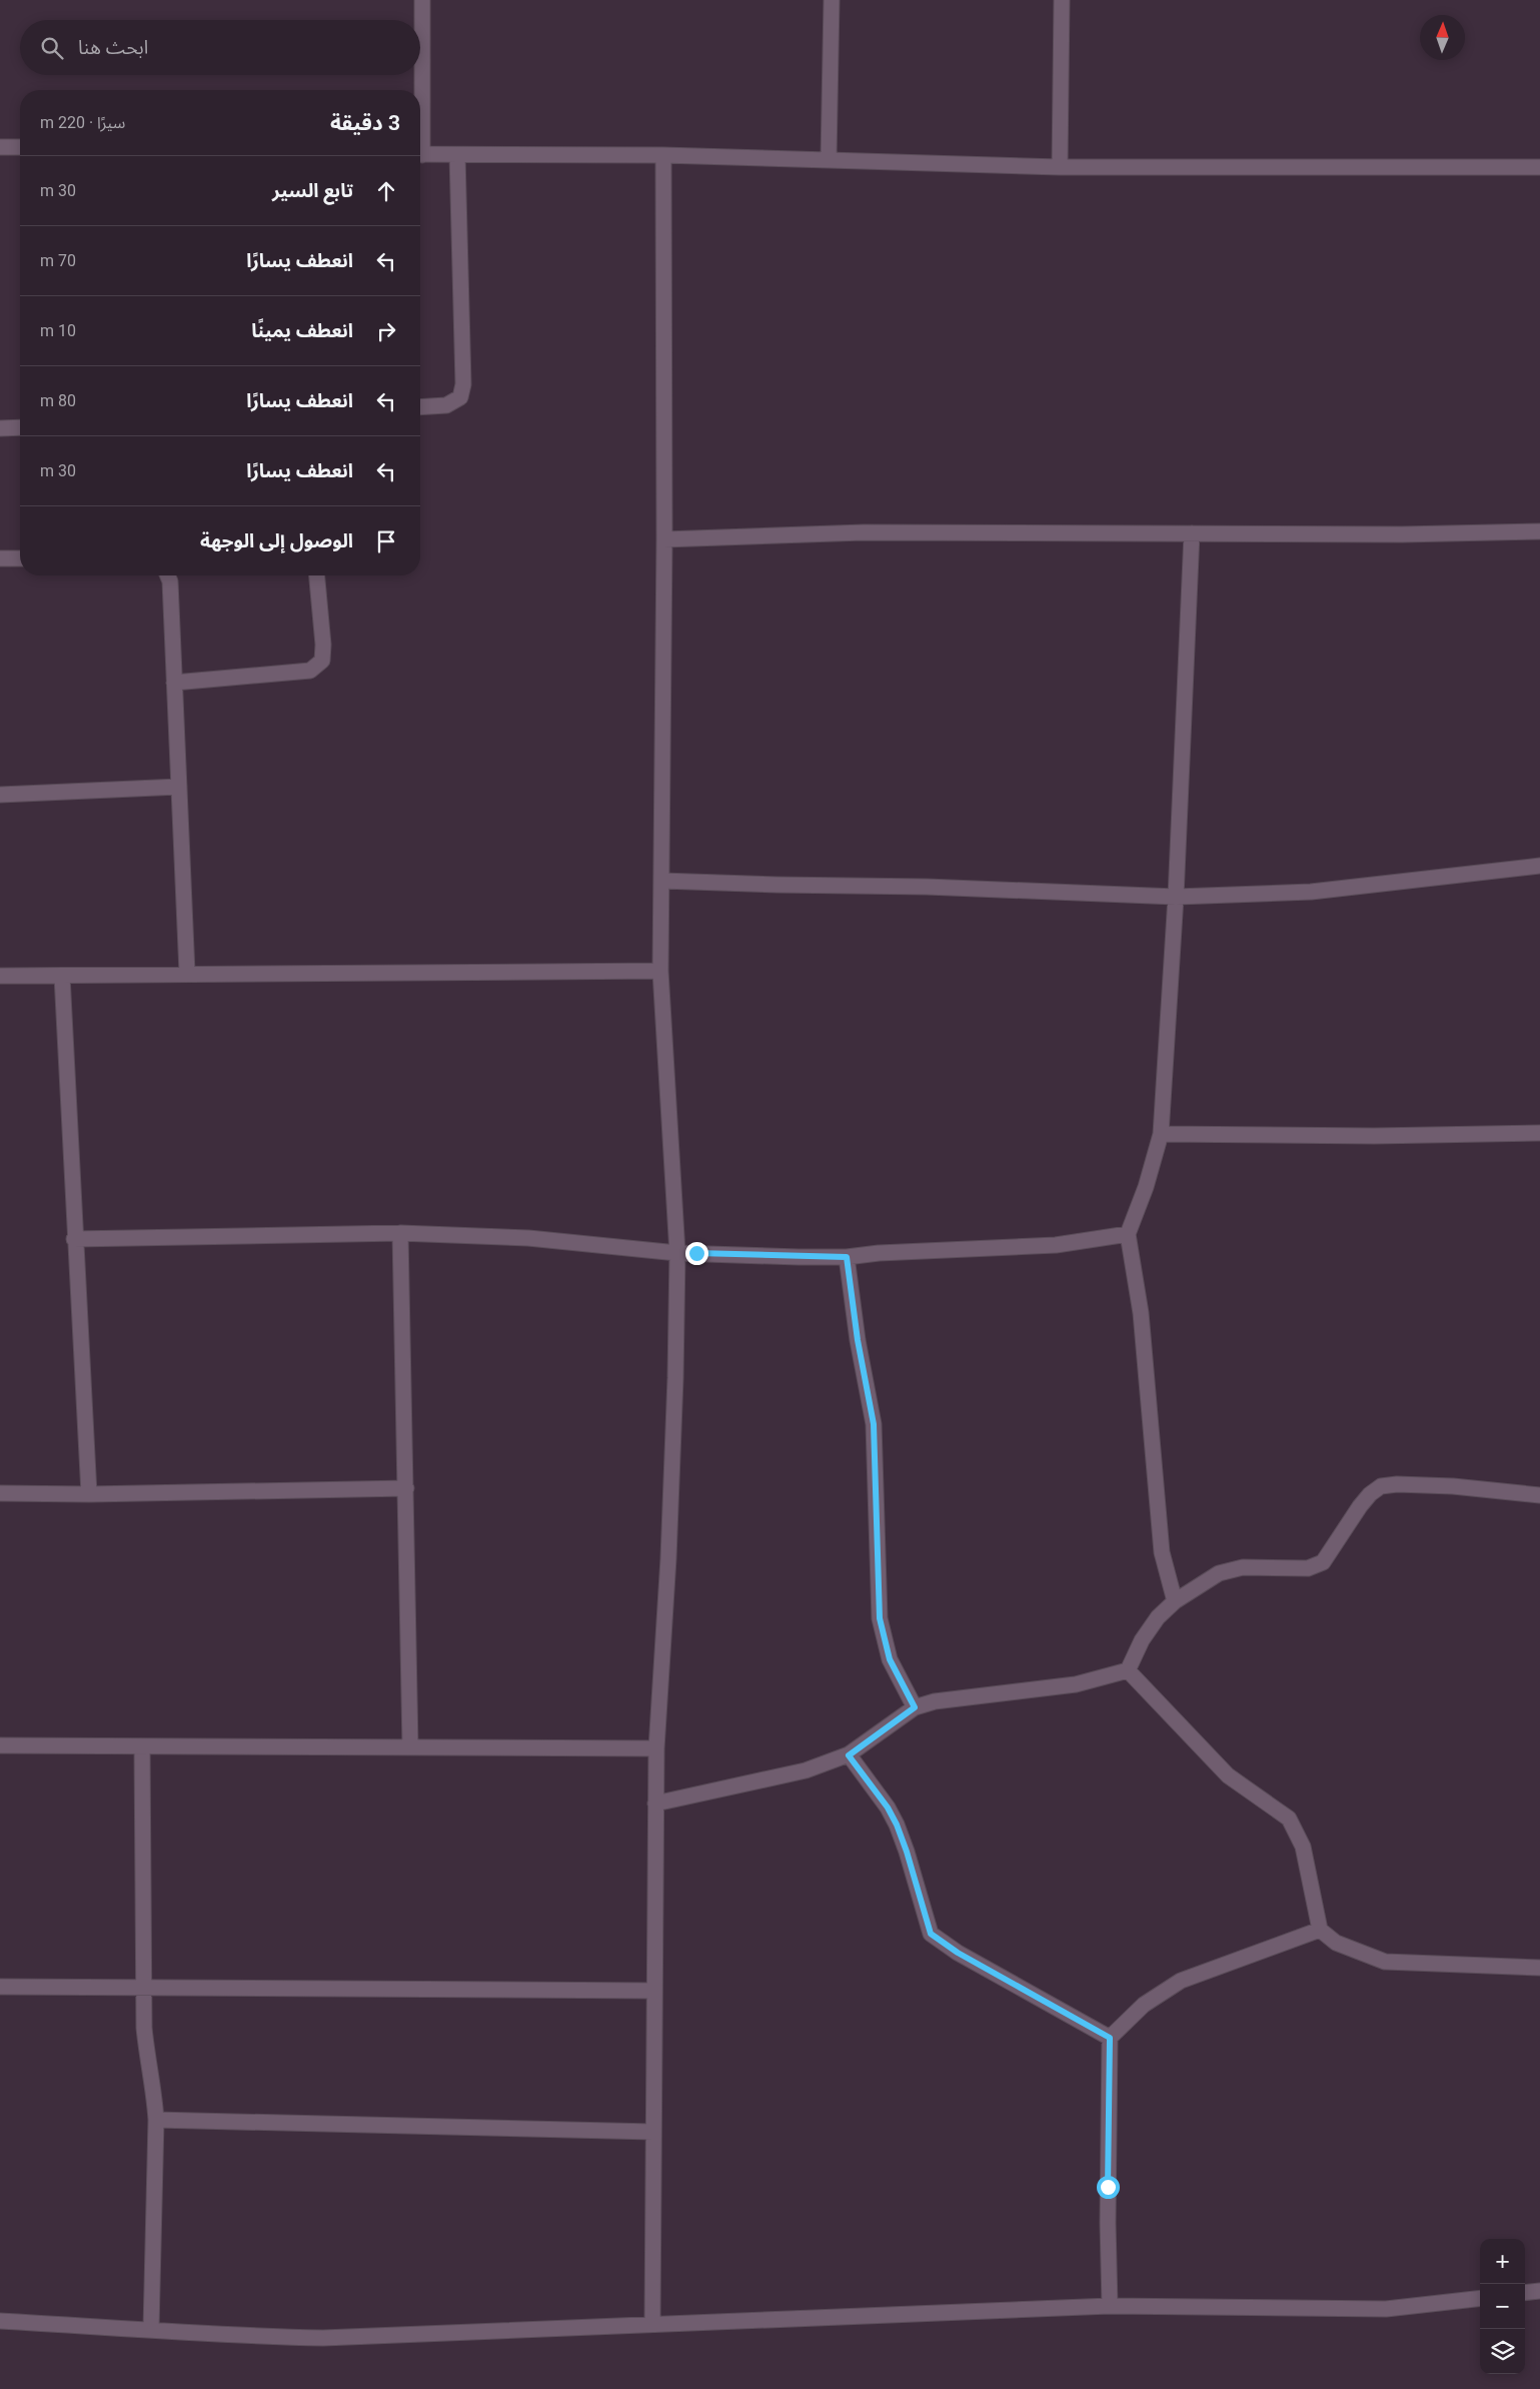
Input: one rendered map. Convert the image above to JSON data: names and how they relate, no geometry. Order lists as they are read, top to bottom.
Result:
{
  "north": "top",
  "page": {
    "search": "ابحث هنا",
    "heading": ["3 دقيقة", "سيرًا · 220 m"],
    "list": [
      ["تابع السير", "30 m"],
      ["انعطف يسارًا", "70 m"],
      ["انعطف يمينًا", "10 m"],
      ["انعطف يسارًا", "80 m"],
      ["انعطف يسارًا", "30 m"],
      "الوصول إلى الوجهة"
    ],
    "map_buttons": ["+", "−"]
  }
}
